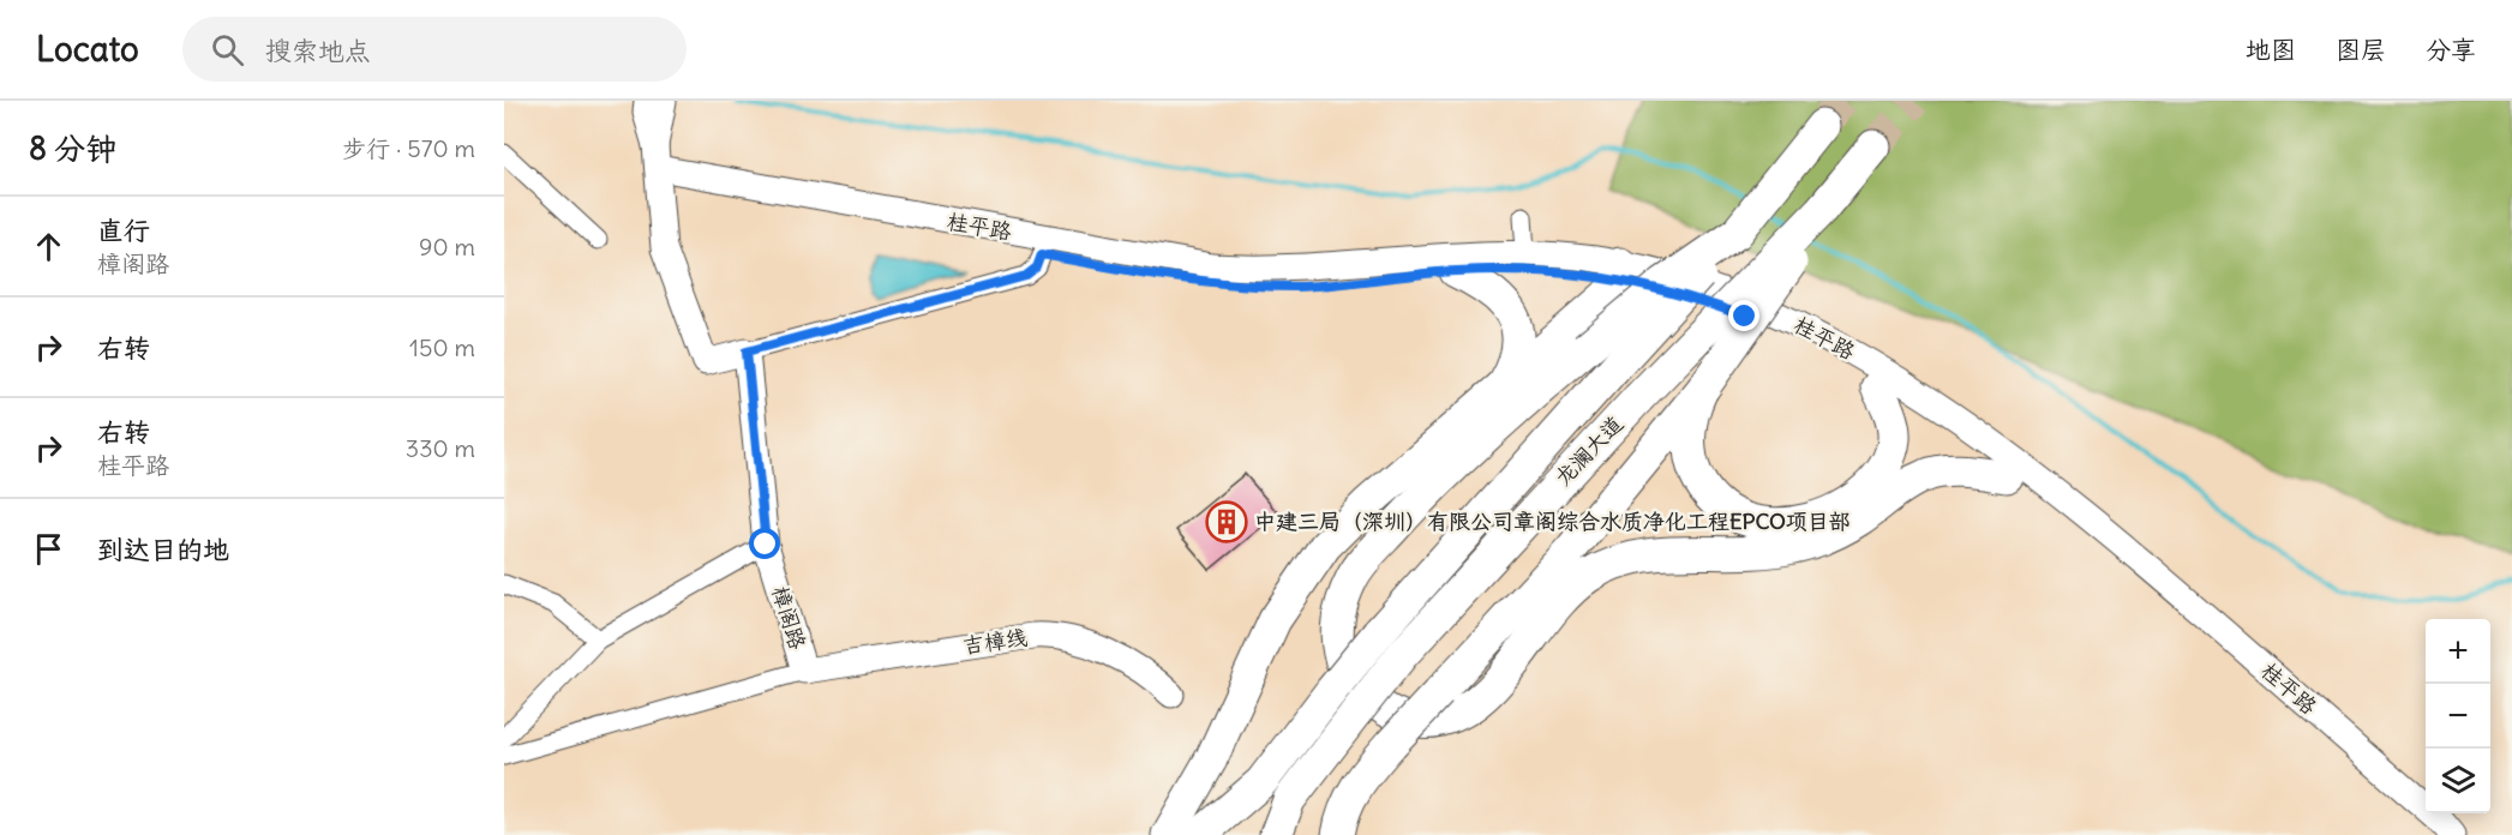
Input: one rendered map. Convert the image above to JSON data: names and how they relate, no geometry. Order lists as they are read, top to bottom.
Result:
{
  "streets": {
    "highway": ["龙澜大道"],
    "street": ["桂平路", "樟阁路", "吉樟线"]
  },
  "crossings": [
    ["樟阁路", "吉樟线"]
  ],
  "places": {
    "building": ["中建三局（深圳）有限公司章阁综合水质净化工程EPCO项目部"]
  },
  "page": {
    "header": "Locato",
    "search": "搜索地点",
    "nav": ["地图", "图层", "分享"],
    "heading": ["8 分钟", "步行 · 570 m"],
    "list": [
      ["直行", "樟阁路", "90 m"],
      ["右转", "150 m"],
      ["右转", "桂平路", "330 m"],
      "到达目的地"
    ],
    "map_buttons": ["+", "−"]
  }
}
